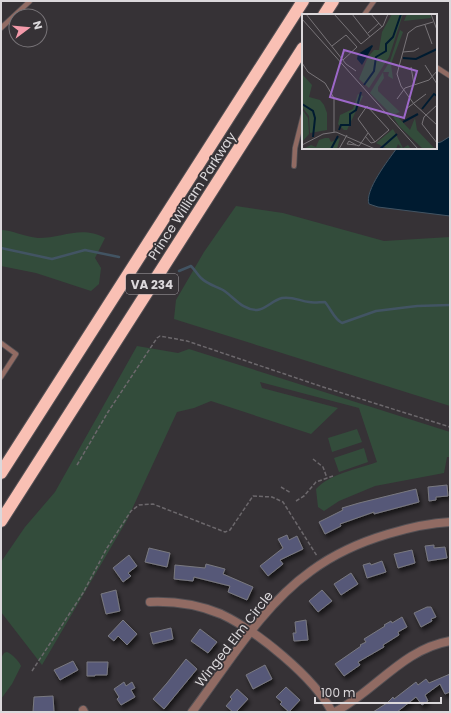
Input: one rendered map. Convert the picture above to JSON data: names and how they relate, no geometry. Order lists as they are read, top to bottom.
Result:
{
  "streets": {
    "highway": ["Prince William Parkway", "VA 234"],
    "street": ["Winged Elm Circle"]
  },
  "scale_bar": "100 m",
  "north": "right"
}
